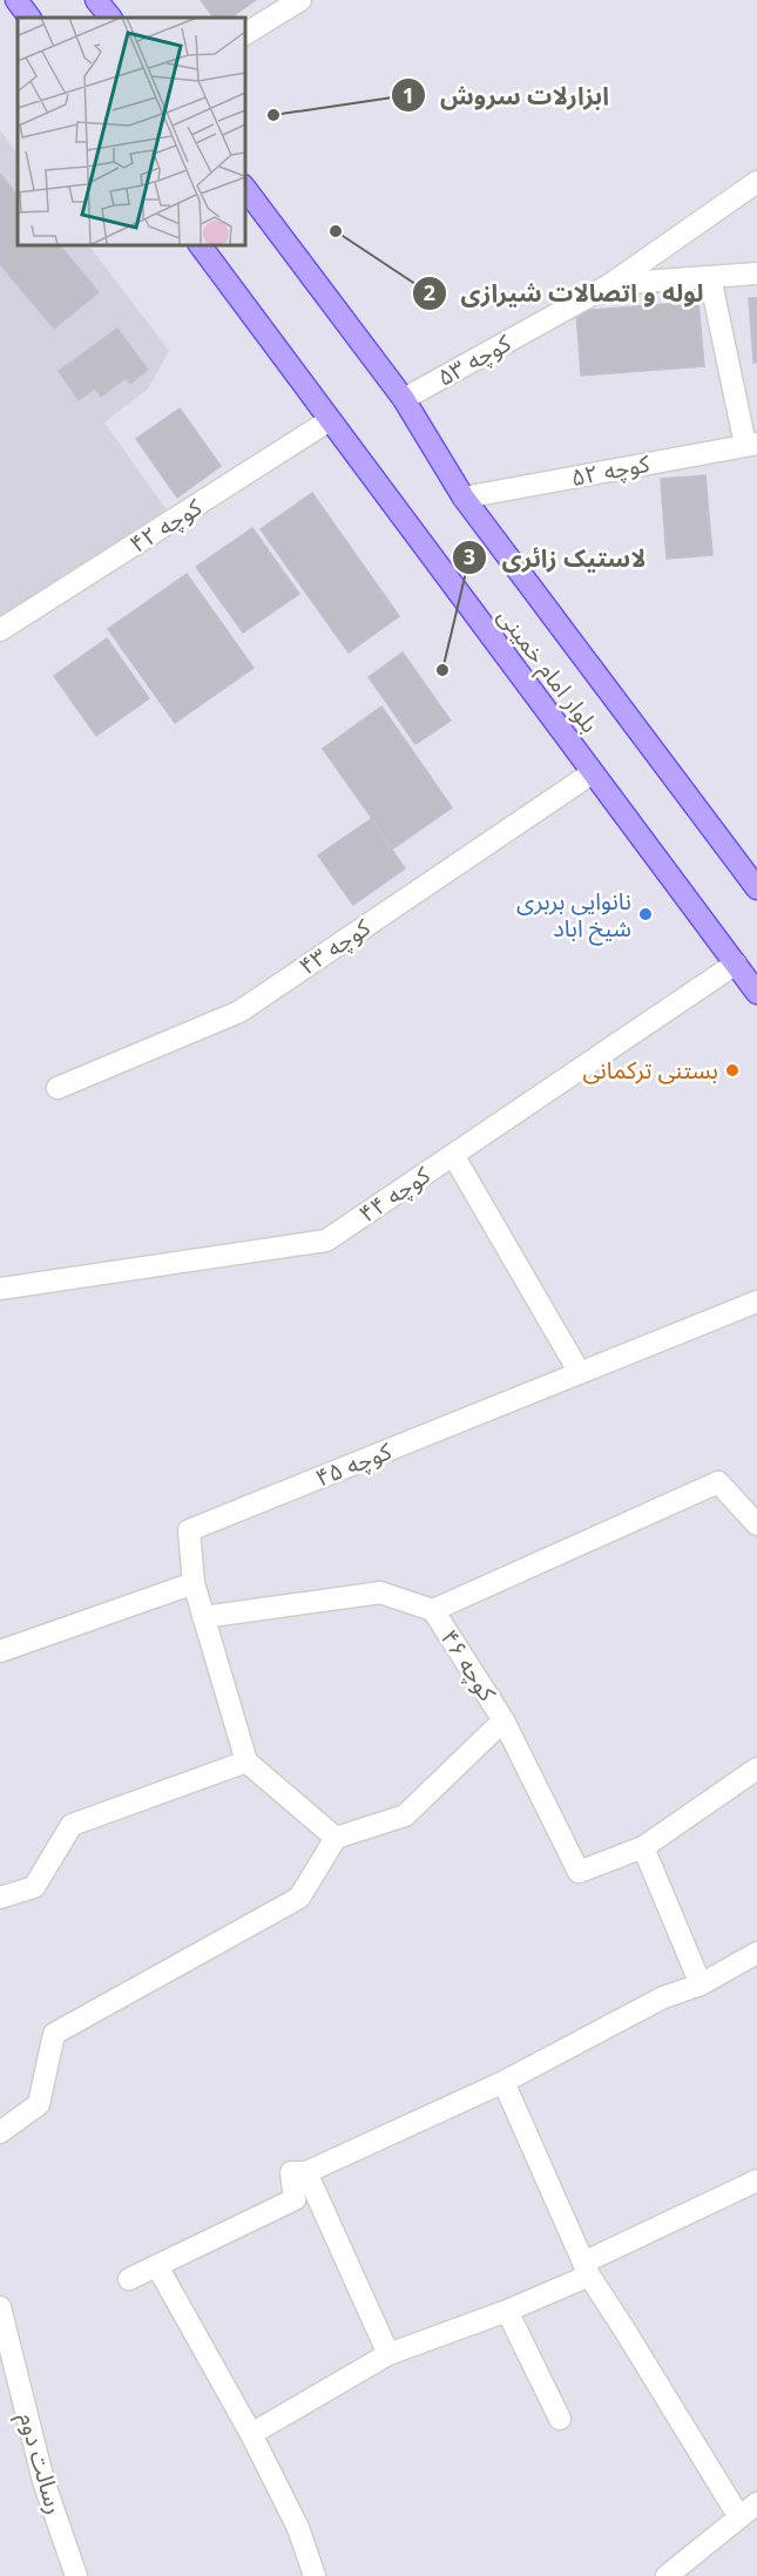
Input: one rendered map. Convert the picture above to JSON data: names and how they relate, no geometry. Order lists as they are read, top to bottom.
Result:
{
  "streets": {
    "main road": ["بلوار امام خمینی"],
    "street": [
      "کوچه ۵۳",
      "کوچه ۵۲",
      "کوچه ۴۲",
      "کوچه ۴۳",
      "کوچه ۴۴",
      "کوچه ۴۵",
      "کوچه ۴۶",
      "رسالت دوم"
    ]
  },
  "crossings": [
    ["کوچه ۵۳", "بلوار امام خمینی"],
    ["کوچه ۵۲", "بلوار امام خمینی"],
    ["کوچه ۴۲", "بلوار امام خمینی"],
    ["بلوار امام خمینی", "کوچه ۴۳"],
    ["بلوار امام خمینی", "کوچه ۴۴"]
  ],
  "places": [
    "ابزارلات سروش",
    "لوله و اتصالات شیرازی",
    "لاستیک زائری",
    "نانوایی بربری شیخ اباد",
    "بستنی ترکمانی"
  ]
}
